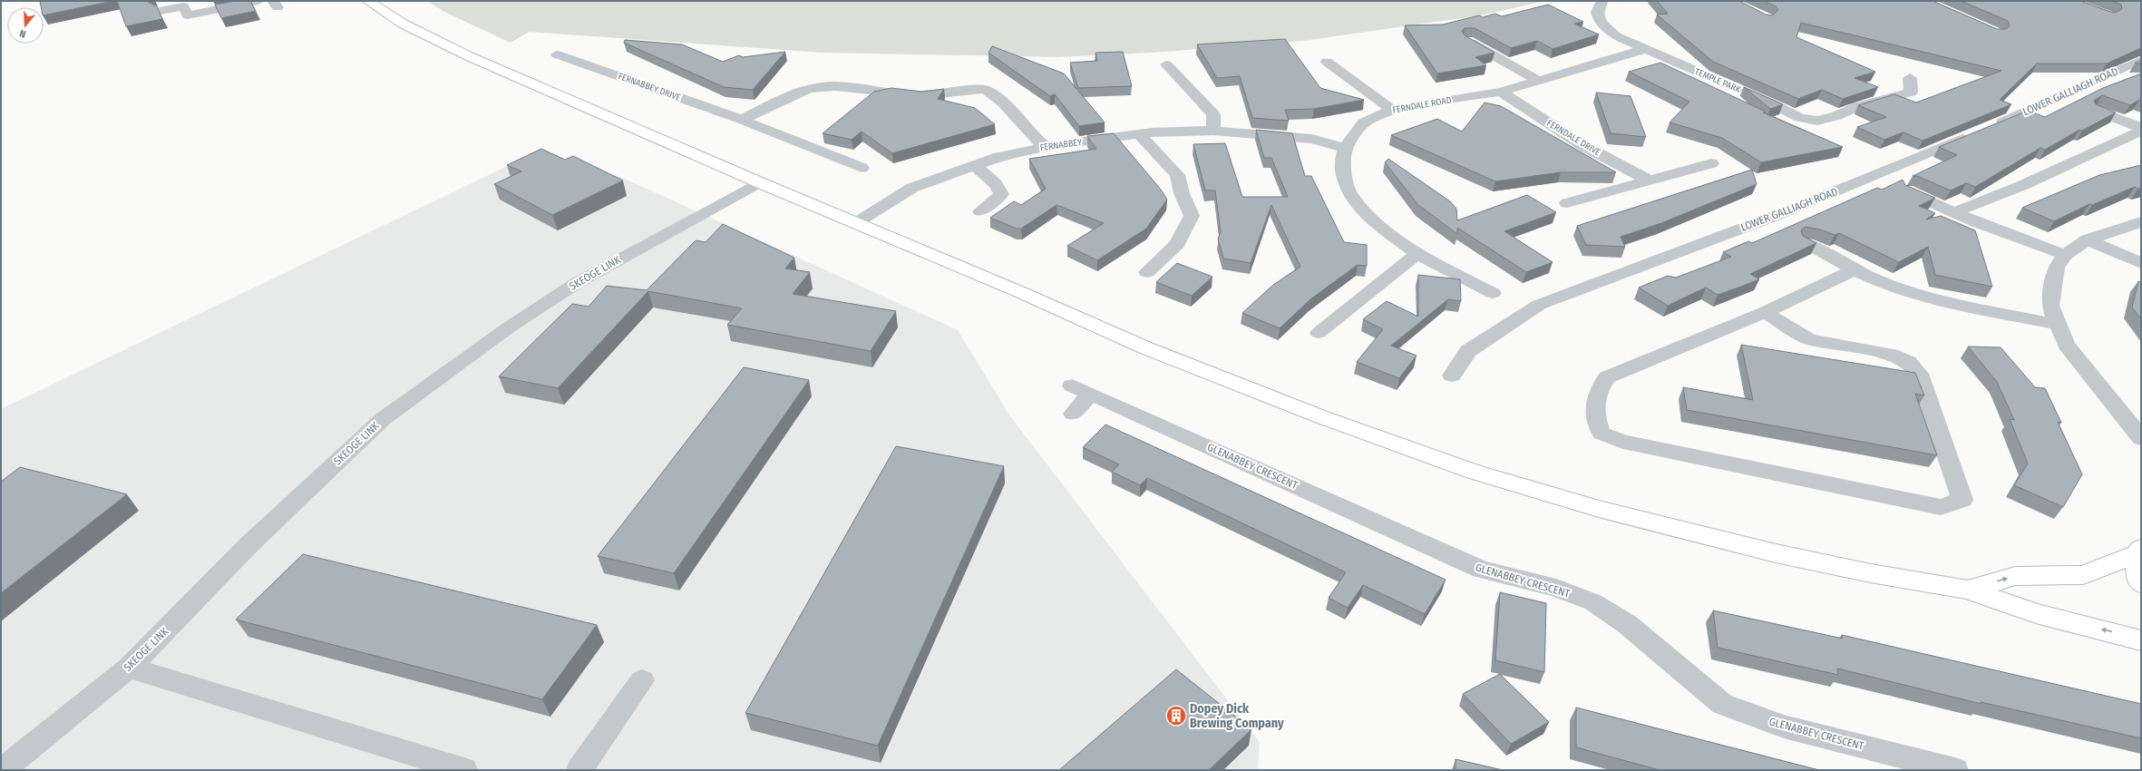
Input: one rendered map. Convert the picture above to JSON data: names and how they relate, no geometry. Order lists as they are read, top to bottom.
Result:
{
  "streets": {
    "street": [
      "TEMPLE PARK",
      "FERNABBEY DRIVE",
      "LOWER GALLIAGH ROAD",
      "FERNDALE ROAD",
      "FERNDALE DRIVE",
      "FERNABBEY",
      "SKEOGE LINK",
      "GLENABBEY CRESCENT"
    ]
  },
  "crossings": [
    ["TEMPLE PARK", "FERNDALE ROAD"],
    ["FERNDALE ROAD", "FERNDALE DRIVE"],
    ["FERNDALE ROAD", "FERNABBEY"]
  ],
  "places": {
    "building": ["Dopey Dick Brewing Company"]
  },
  "north": "bottom"
}
